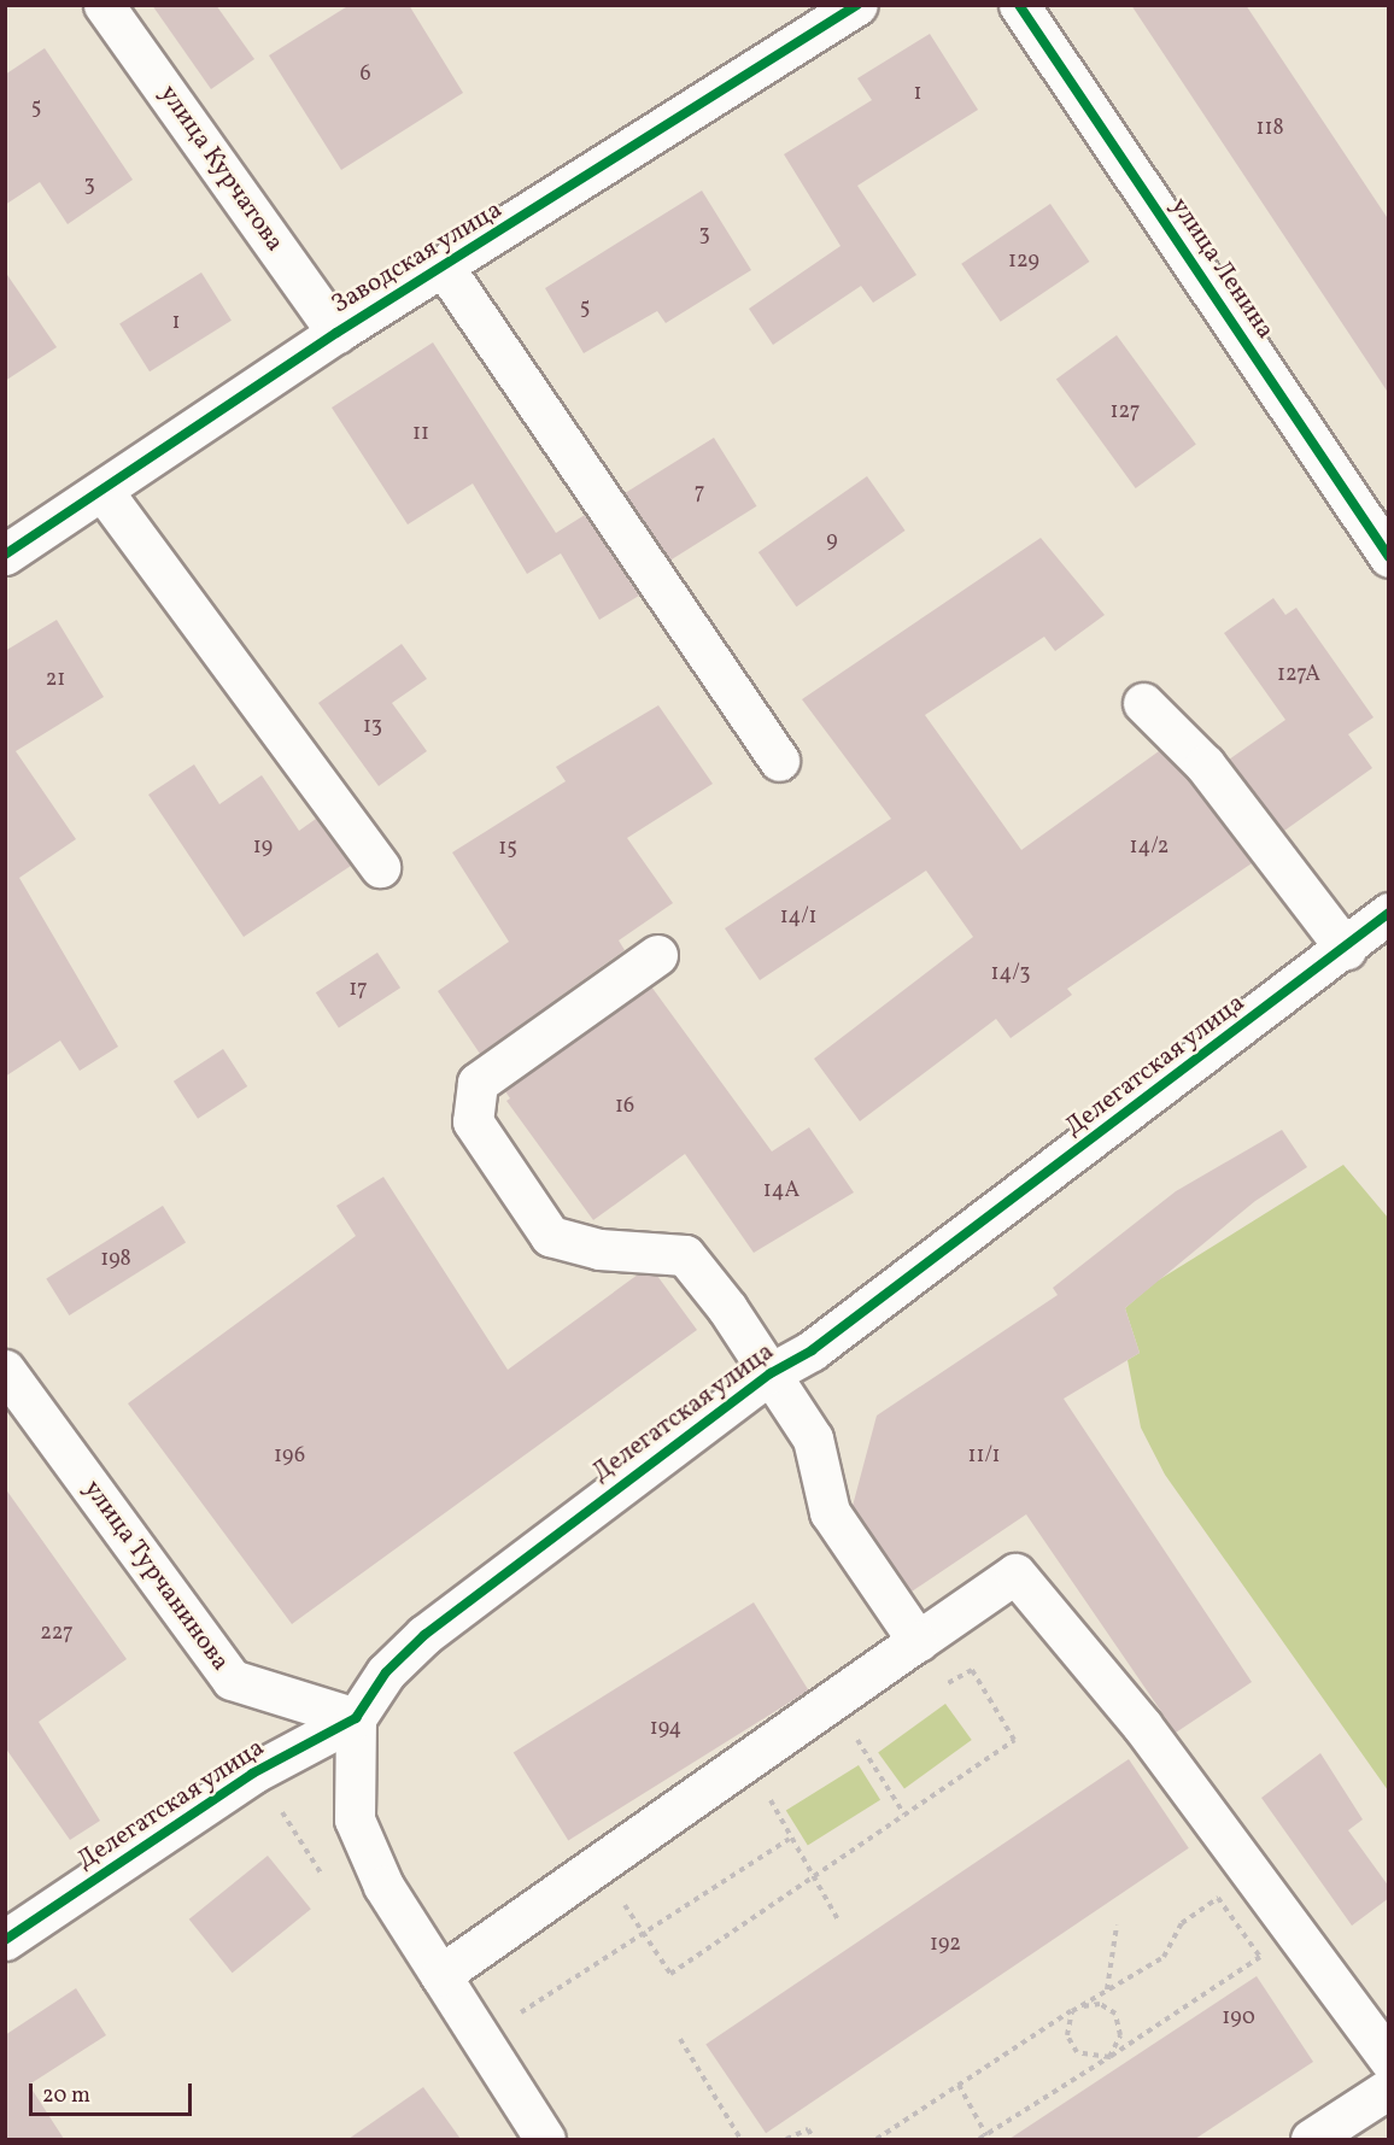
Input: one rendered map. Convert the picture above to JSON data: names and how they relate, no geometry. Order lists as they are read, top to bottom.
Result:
{
  "streets": {
    "street": [
      "улица Курчатова",
      "Заводская улица",
      "улица Ленина",
      "Делегатская улица",
      "улица Турчанинова"
    ]
  },
  "crossings": [
    ["улица Курчатова", "Заводская улица"],
    ["Делегатская улица", "улица Турчанинова"]
  ],
  "house_numbers": [
    "6",
    "1",
    "5",
    "118",
    "3",
    "3",
    "129",
    "5",
    "1",
    "127",
    "11",
    "7",
    "9",
    "127А",
    "21",
    "13",
    "19",
    "14/2",
    "15",
    "14/1",
    "14/3",
    "17",
    "16",
    "14А",
    "198",
    "196",
    "11/1",
    "227",
    "194",
    "192",
    "190"
  ],
  "scale_bar": "20 m"
}
